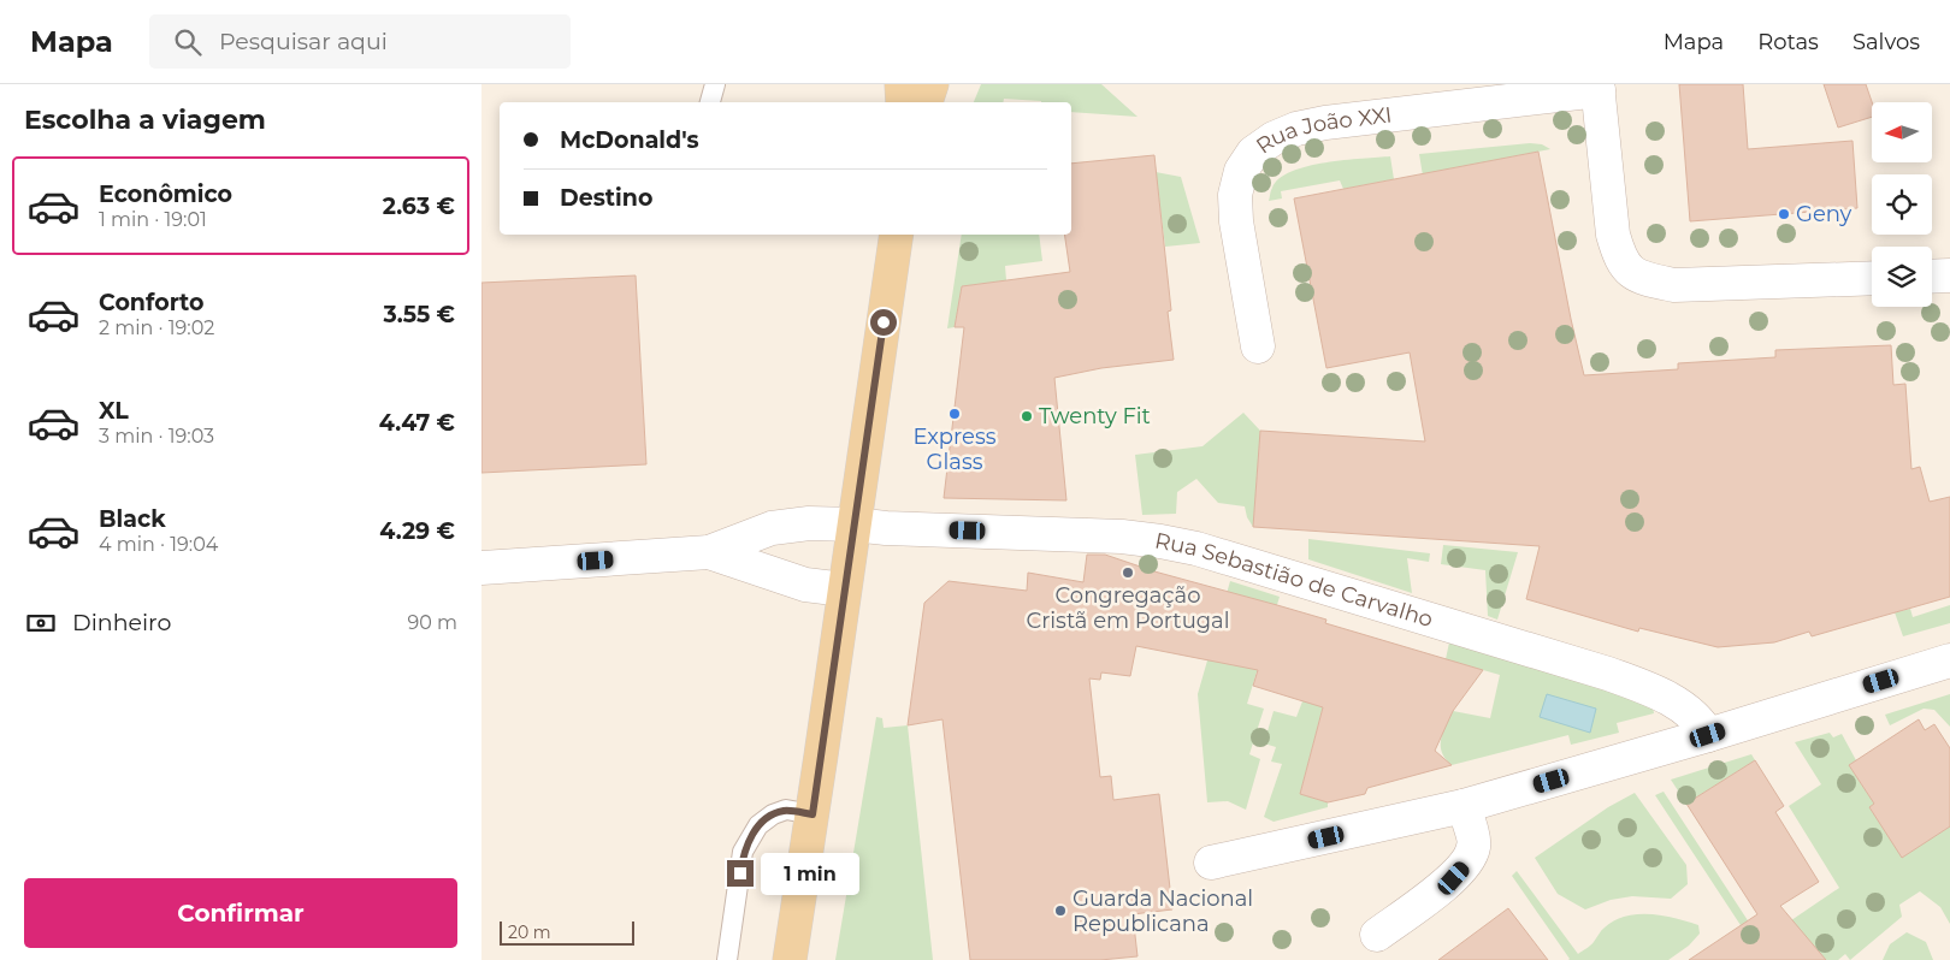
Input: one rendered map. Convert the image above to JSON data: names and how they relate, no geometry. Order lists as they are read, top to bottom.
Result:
{
  "streets": {
    "street": ["Rua João XXI", "Rua Sebastião de Carvalho"]
  },
  "places": [
    "Geny",
    "Express Glass",
    "Twenty Fit",
    "Congregação Cristã em Portugal",
    "Guarda Nacional Republicana"
  ],
  "scale_bar": "20 m",
  "north": "left",
  "page": {
    "header": "Mapa",
    "search": "Pesquisar aqui",
    "nav": ["Mapa", "Rotas", "Salvos"],
    "heading": "Escolha a viagem",
    "banner": ["McDonald's", "Destino"],
    "list": [
      {
        "name": "Econômico",
        "note": "1 min · 19:01",
        "value": "2.63 €"
      },
      {
        "name": "Conforto",
        "note": "2 min · 19:02",
        "value": "3.55 €"
      },
      {
        "name": "XL",
        "note": "3 min · 19:03",
        "value": "4.47 €"
      },
      {
        "name": "Black",
        "note": "4 min · 19:04",
        "value": "4.29 €"
      }
    ],
    "pay": ["Dinheiro", "90 m"],
    "bubble": "1 min",
    "buttons": "Confirmar",
    "scale": "20 m"
  }
}
